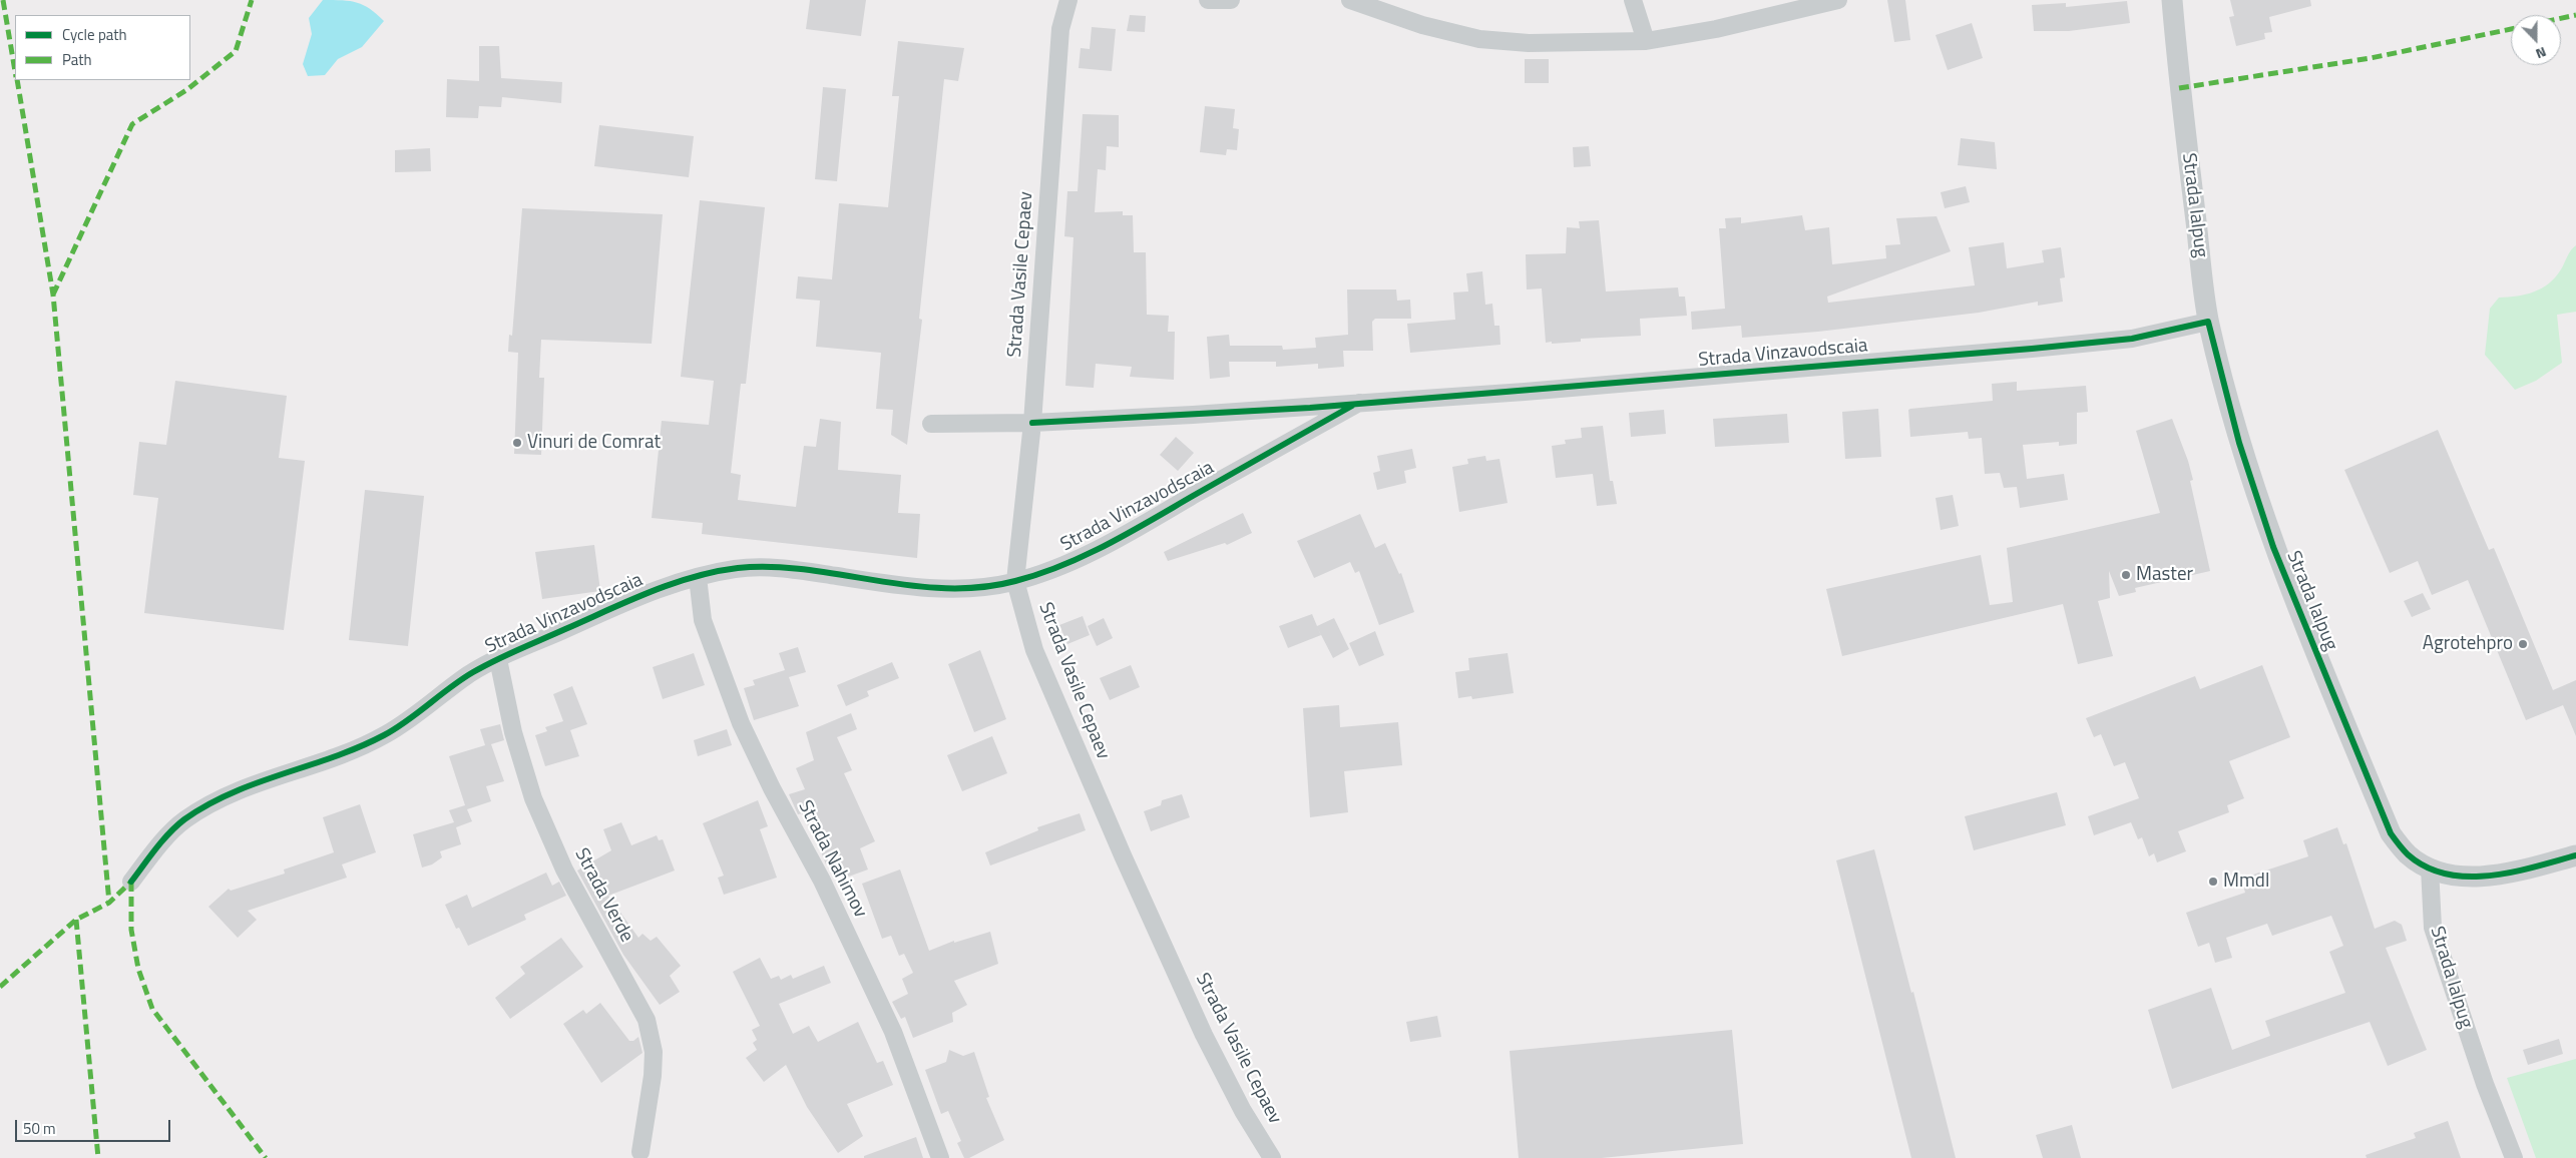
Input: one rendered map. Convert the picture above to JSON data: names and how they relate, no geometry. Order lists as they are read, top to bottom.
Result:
{
  "streets": {
    "street": [
      "Strada Ialpug",
      "Strada Vasile Cepaev",
      "Strada Vinzavodscaia",
      "Strada Nahimov",
      "Strada Verde"
    ]
  },
  "crossings": [
    ["Strada Ialpug", "Strada Vinzavodscaia"],
    ["Strada Vasile Cepaev", "Strada Vinzavodscaia"],
    ["Strada Vinzavodscaia", "Strada Nahimov"],
    ["Strada Vinzavodscaia", "Strada Verde"]
  ],
  "places": [
    "Vinuri de Comrat",
    "Master",
    "Agrotehpro",
    "Mmdl"
  ],
  "legend": ["Cycle path", "Path"],
  "scale_bar": "50 m",
  "north": "bottom"
}
